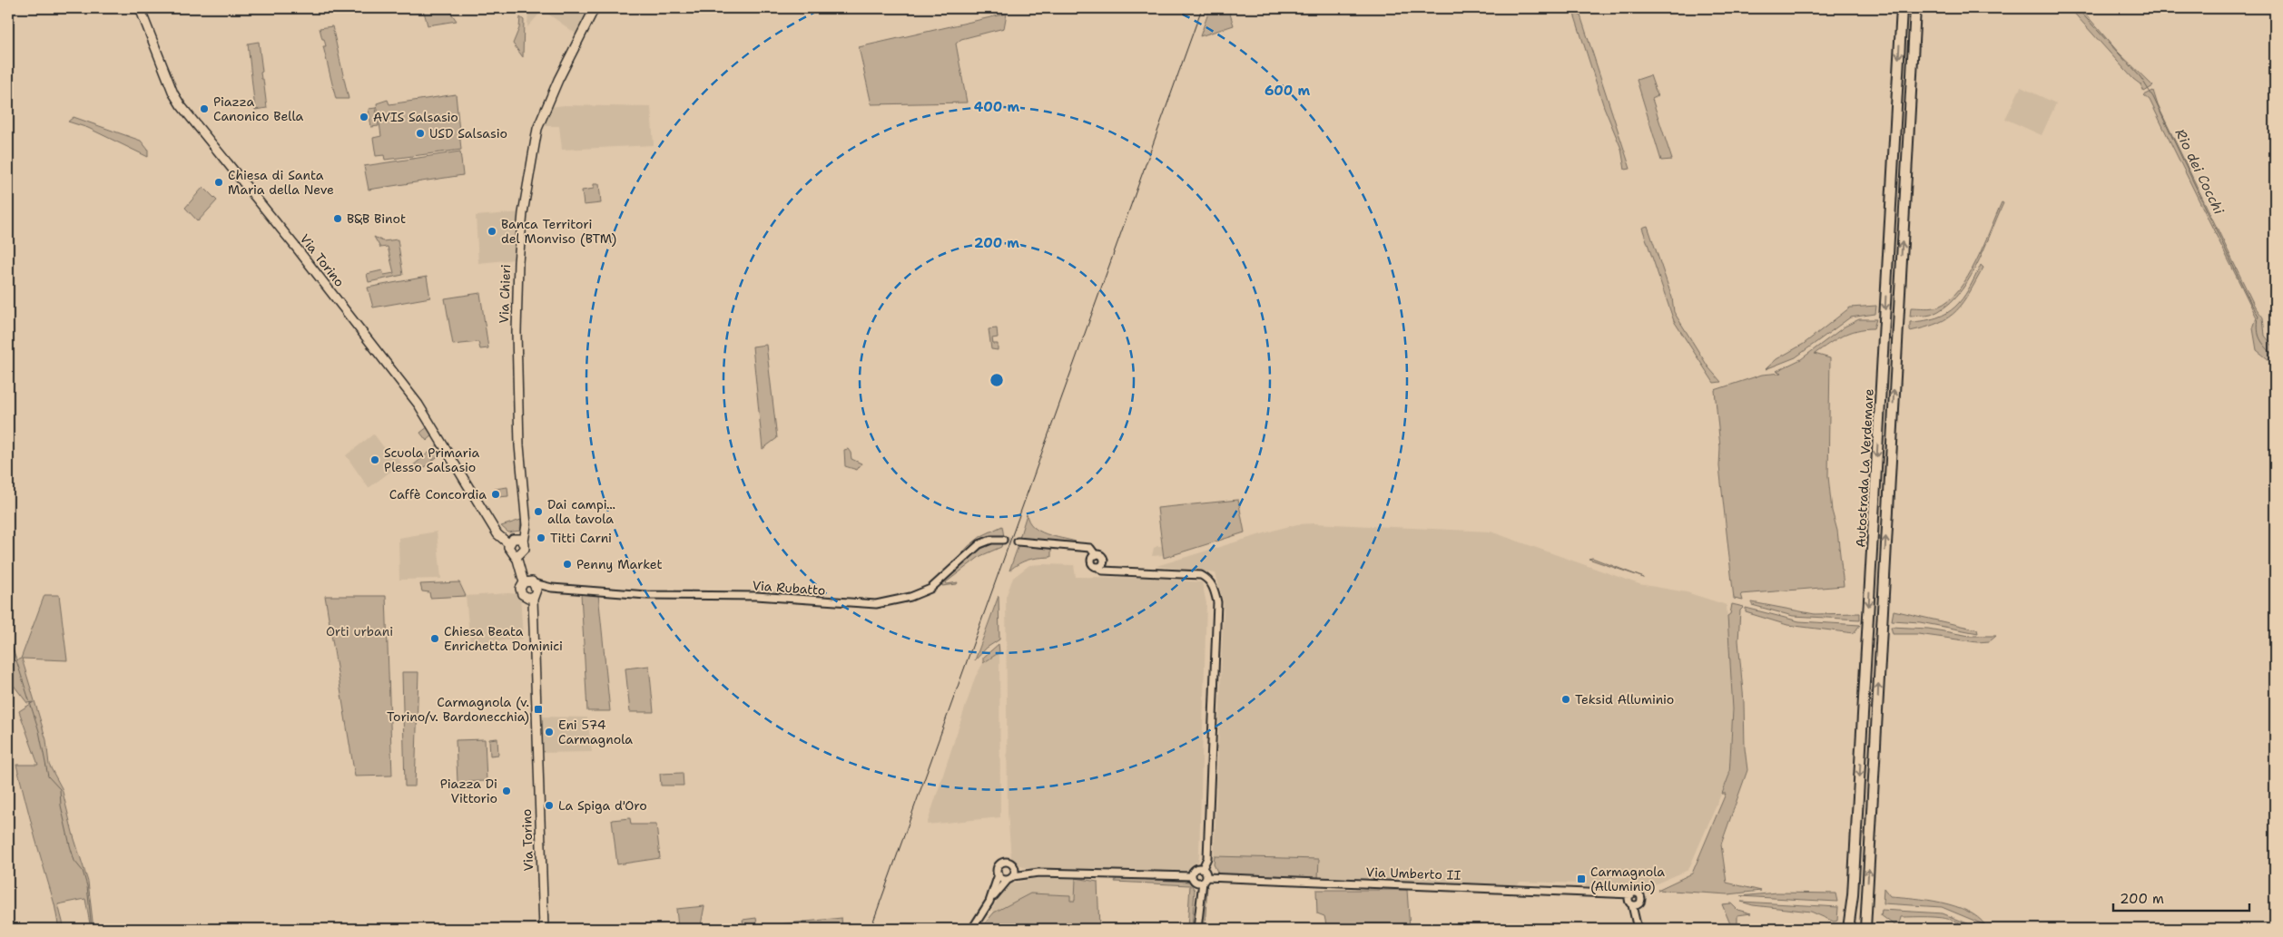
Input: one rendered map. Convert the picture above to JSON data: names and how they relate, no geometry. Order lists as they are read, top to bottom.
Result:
{
  "streets": {
    "highway": ["Autostrada La Verdemare"],
    "main road": ["Via Torino", "Via Chieri"],
    "street": ["Via Rubatto", "Via Umberto II"]
  },
  "crossings": [
    ["Via Torino", "Via Chieri"]
  ],
  "water": ["Rio dei Cocchi"],
  "parks": ["Orti urbani"],
  "places": {
    "other": [
      "Piazza Canonico Bella",
      "AVIS Salsasio",
      "USD Salsasio",
      "Chiesa di Santa Maria della Neve",
      "B&B Binot",
      "Banca Territori del Monviso (BTM)",
      "Scuola Primaria Plesso Salsasio",
      "Caffè Concordia",
      "Dai campi... alla tavola",
      "Titti Carni",
      "Penny Market",
      "Chiesa Beata Enrichetta Dominici",
      "Teksid Alluminio",
      "Eni 574 Carmagnola",
      "Piazza Di Vittorio",
      "La Spiga d'Oro"
    ],
    "transit": ["Carmagnola (v. Torino/v. Bardonecchia)", "Carmagnola (Alluminio)"]
  },
  "scale_bar": "200 m",
  "rings": ["600 m", "400 m", "200 m"]
}
